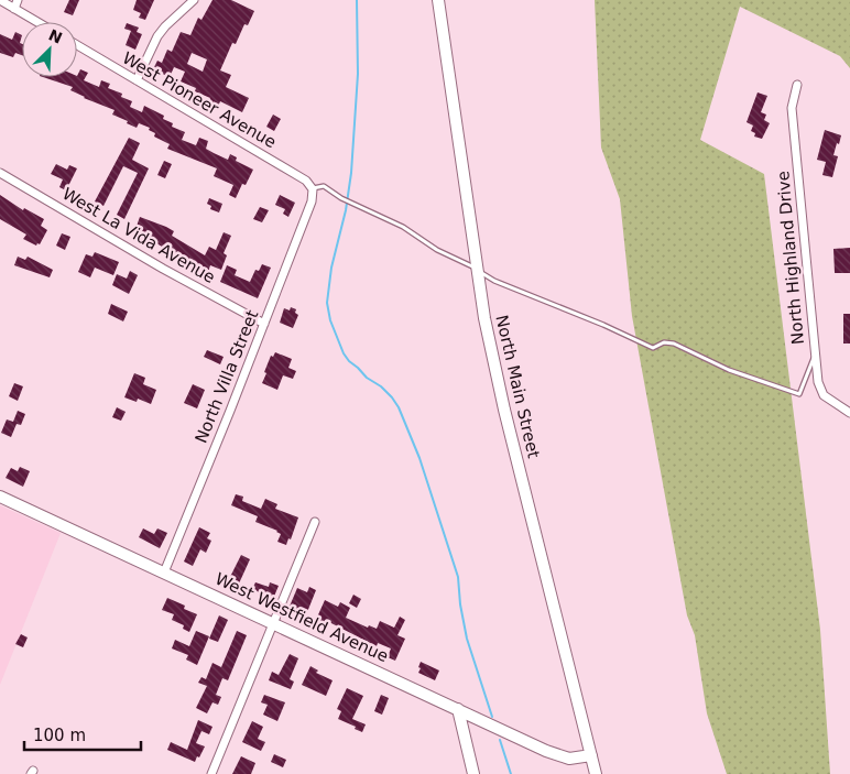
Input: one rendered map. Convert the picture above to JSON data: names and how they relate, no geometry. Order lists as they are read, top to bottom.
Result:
{
  "streets": {
    "main road": ["North Main Street", "West Westfield Avenue"],
    "street": [
      "West Pioneer Avenue",
      "West La Vida Avenue",
      "North Highland Drive",
      "North Villa Street"
    ]
  },
  "crossings": [
    ["West Pioneer Avenue", "North Villa Street"],
    ["West La Vida Avenue", "North Villa Street"],
    ["North Villa Street", "West Westfield Avenue"],
    ["North Main Street", "West Westfield Avenue"]
  ],
  "scale_bar": "100 m",
  "north": "top right"
}
